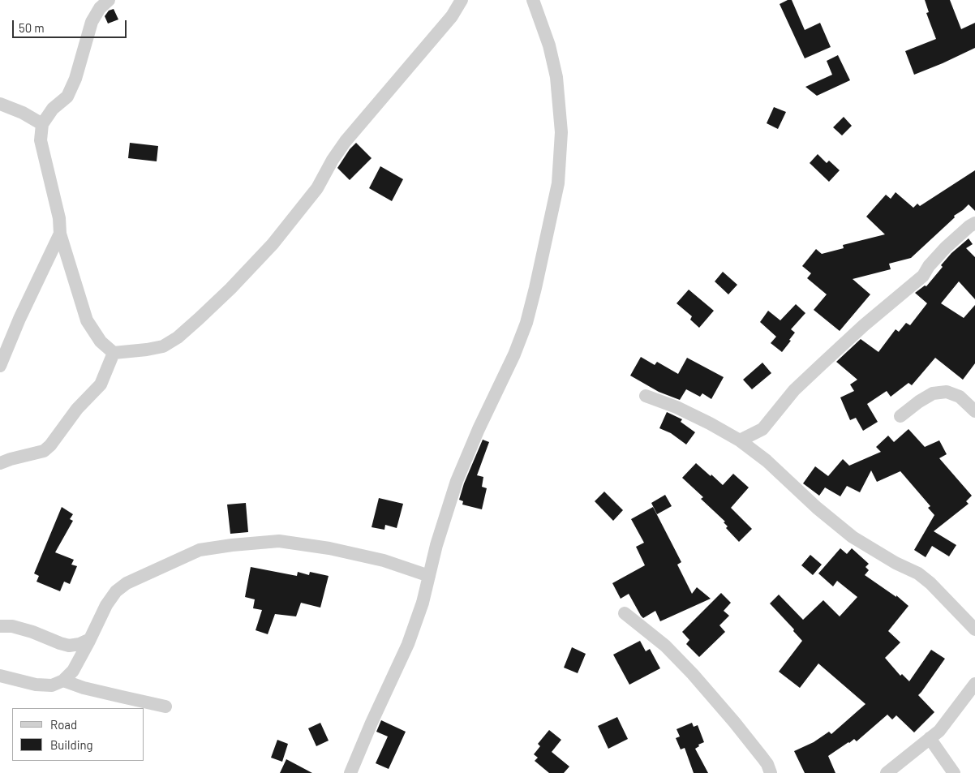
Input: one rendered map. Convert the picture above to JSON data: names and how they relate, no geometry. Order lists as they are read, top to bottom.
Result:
{
  "legend": ["Road", "Building"],
  "scale_bar": "50 m"
}
